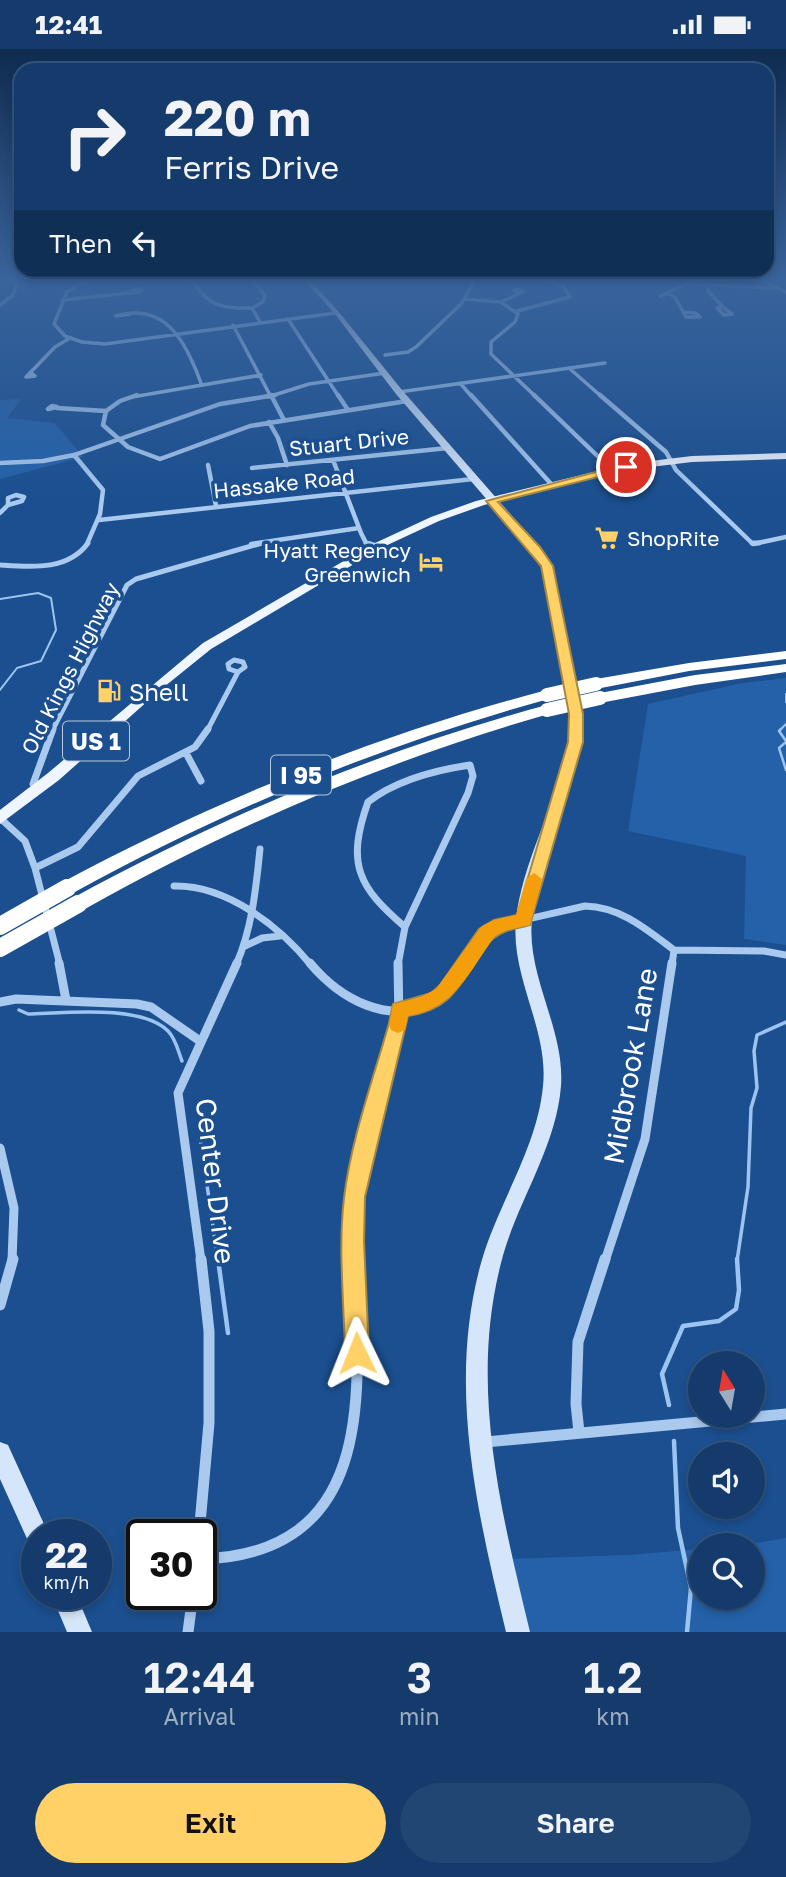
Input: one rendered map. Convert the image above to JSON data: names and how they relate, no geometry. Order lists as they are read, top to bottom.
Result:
{
  "streets": {
    "highway": ["I 95"],
    "main road": ["US 1"],
    "street": [
      "Stuart Drive",
      "Hassake Road",
      "Old Kings Highway",
      "Midbrook Lane",
      "Center Drive"
    ]
  },
  "crossings": [
    ["Old Kings Highway", "US 1"]
  ],
  "places": {
    "supermarket": ["ShopRite"],
    "hotel": ["Hyatt Regency Greenwich"],
    "fuel station": ["Shell"]
  },
  "north": "top",
  "page": {
    "status": "12:41",
    "turn": ["220 m", "Ferris Drive"],
    "then": "Then",
    "speed": "22 km/h",
    "limit": "30",
    "eta": [
      "12:44",
      "Arrival",
      "3",
      "min",
      "1.2",
      "km"
    ],
    "buttons": ["Exit", "Share"]
  }
}
